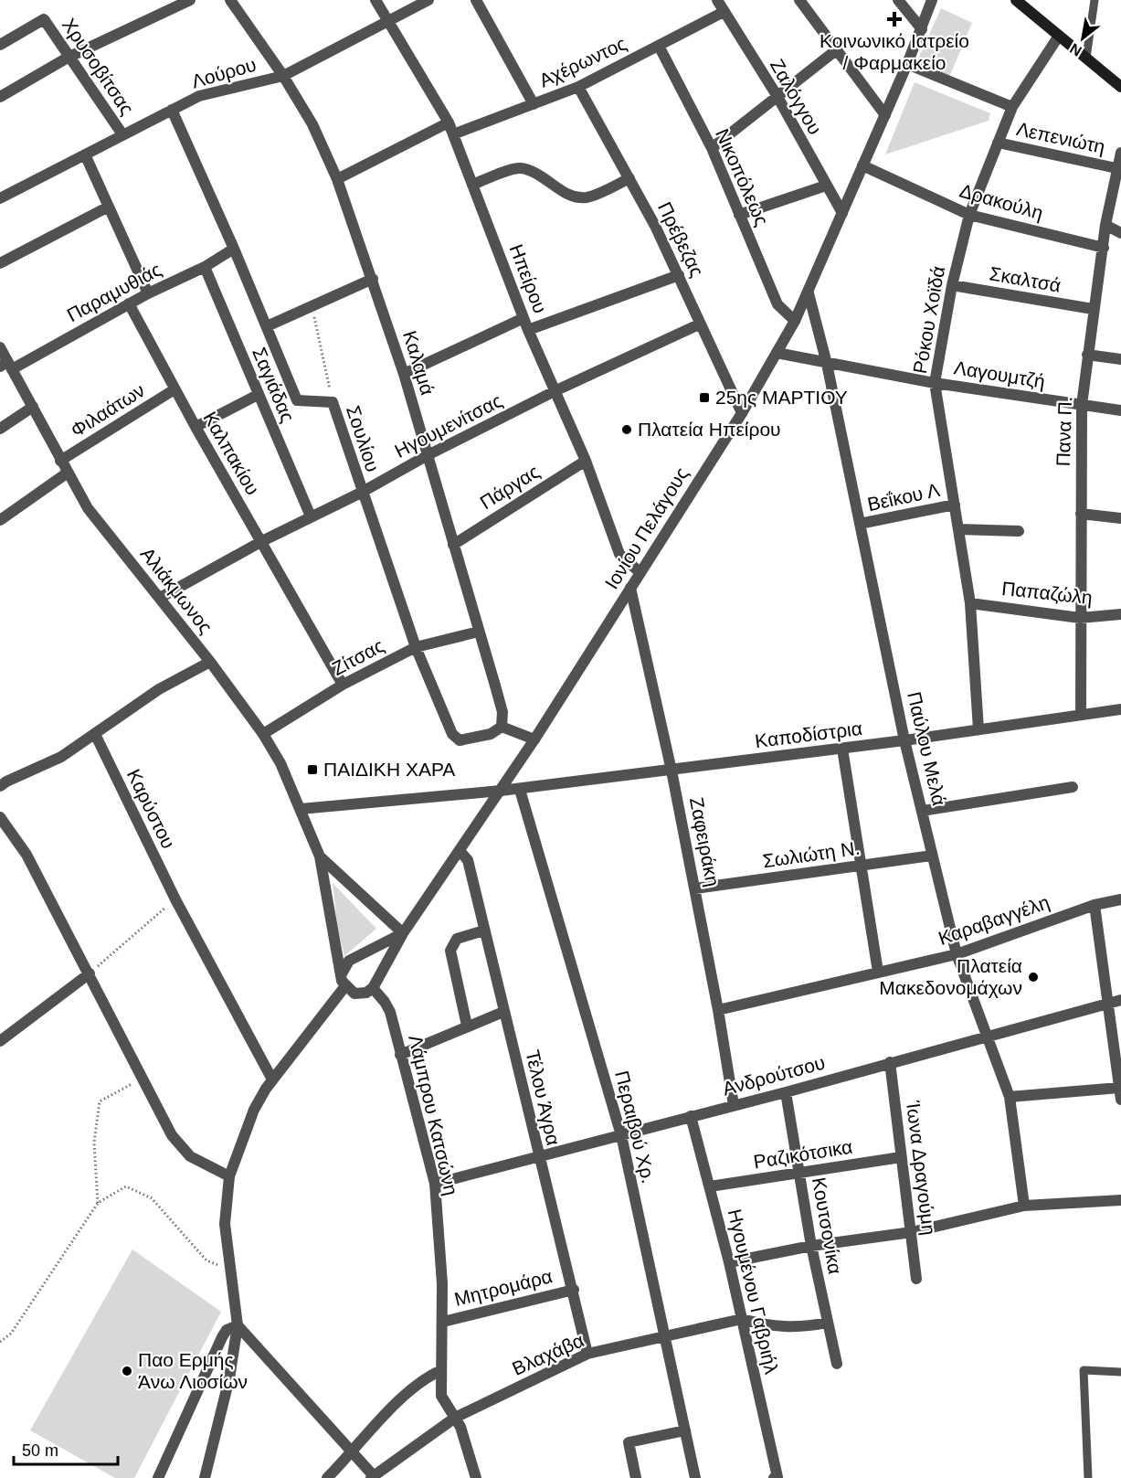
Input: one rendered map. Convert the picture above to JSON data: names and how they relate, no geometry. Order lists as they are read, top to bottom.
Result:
{
  "streets": {
    "street": [
      "Αχέρωντος",
      "Χρυσοβίτσας",
      "Λούρου",
      "Ζαλόγγου",
      "Λεπενιώτη",
      "Νικοπόλεως",
      "Δρακούλη",
      "Πρέβεζας",
      "Ηπείρου",
      "Σκαλτσά",
      "Παραμυθιάς",
      "Ρόκου Χοϊδά",
      "Καλαμά",
      "Λαγουμτζή",
      "Σαγιάδας",
      "Φιλαάτων",
      "Ηγουμενίτσας",
      "Πανα Π.",
      "Σουλίου",
      "Καλπακίου",
      "Πάργας",
      "Βεΐκου Λ",
      "Ιονίου Πελάγους",
      "Αλιάκμωνος",
      "Παπαζώλη",
      "Ζίτσας",
      "Καποδίστρια",
      "Παύλου Μελά",
      "Καρύστου",
      "Ζαφειράκη",
      "Σωλιώτη Ν.",
      "Καραβαγγέλη",
      "Ανδρούτσου",
      "Τέλου Άγρα",
      "Λάμπρου Κατσώνη",
      "Περαιβού Χρ.",
      "Ραζικότσικα",
      "Ίωνα Δραγούμη",
      "Κουτσονίκα",
      "Μητρομάρα",
      "Ηγουμένου Γαβριήλ",
      "Βλαχάβα"
    ]
  },
  "crossings": [
    ["Αχέρωντος", "Ζαλόγγου"],
    ["Αχέρωντος", "Νικοπόλεως"],
    ["Αχέρωντος", "Πρέβεζας"],
    ["Αχέρωντος", "Ηπείρου"],
    ["Χρυσοβίτσας", "Λούρου"],
    ["Λούρου", "Ηπείρου"],
    ["Λούρου", "Καλαμά"],
    ["Λούρου", "Σουλίου"],
    ["Ζαλόγγου", "Ιονίου Πελάγους"],
    ["Λεπενιώτη", "Ρόκου Χοϊδά"],
    ["Λεπενιώτη", "Πανα Π."],
    ["Λεπενιώτη", "Ιονίου Πελάγους"],
    ["Νικοπόλεως", "Ιονίου Πελάγους"],
    ["Δρακούλη", "Ρόκου Χοϊδά"],
    ["Δρακούλη", "Πανα Π."],
    ["Δρακούλη", "Ιονίου Πελάγους"],
    ["Πρέβεζας", "Ηγουμενίτσας"],
    ["Πρέβεζας", "Ιονίου Πελάγους"],
    ["Ηπείρου", "Ηγουμενίτσας"],
    ["Ηπείρου", "Πάργας"],
    ["Ηπείρου", "Ιονίου Πελάγους"],
    ["Σκαλτσά", "Ρόκου Χοϊδά"],
    ["Σκαλτσά", "Πανα Π."],
    ["Παραμυθιάς", "Σαγιάδας"],
    ["Παραμυθιάς", "Σουλίου"],
    ["Παραμυθιάς", "Καλπακίου"],
    ["Παραμυθιάς", "Αλιάκμωνος"],
    ["Ρόκου Χοϊδά", "Λαγουμτζή"],
    ["Ρόκου Χοϊδά", "Βεΐκου Λ"],
    ["Ρόκου Χοϊδά", "Παπαζώλη"],
    ["Ρόκου Χοϊδά", "Καποδίστρια"],
    ["Καλαμά", "Ηγουμενίτσας"],
    ["Καλαμά", "Σουλίου"],
    ["Καλαμά", "Πάργας"],
    ["Καλαμά", "Ζίτσας"],
    ["Λαγουμτζή", "Πανα Π."],
    ["Λαγουμτζή", "Ιονίου Πελάγους"],
    ["Λαγουμτζή", "Παύλου Μελά"],
    ["Σαγιάδας", "Ηγουμενίτσας"],
    ["Φιλαάτων", "Καλπακίου"],
    ["Φιλαάτων", "Αλιάκμωνος"],
    ["Ηγουμενίτσας", "Σουλίου"],
    ["Ηγουμενίτσας", "Καλπακίου"],
    ["Ηγουμενίτσας", "Αλιάκμωνος"],
    ["Πανα Π.", "Παπαζώλη"],
    ["Πανα Π.", "Καποδίστρια"],
    ["Σουλίου", "Ζίτσας"],
    ["Καλπακίου", "Ζίτσας"],
    ["Βεΐκου Λ", "Παύλου Μελά"],
    ["Ιονίου Πελάγους", "Αλιάκμωνος"],
    ["Ιονίου Πελάγους", "Καποδίστρια"],
    ["Ιονίου Πελάγους", "Παύλου Μελά"],
    ["Ιονίου Πελάγους", "Ζαφειράκη"],
    ["Ιονίου Πελάγους", "Τέλου Άγρα"],
    ["Ιονίου Πελάγους", "Λάμπρου Κατσώνη"],
    ["Αλιάκμωνος", "Ζίτσας"],
    ["Αλιάκμωνος", "Καποδίστρια"],
    ["Καποδίστρια", "Παύλου Μελά"],
    ["Καποδίστρια", "Ζαφειράκη"],
    ["Καποδίστρια", "Περαιβού Χρ."],
    ["Παύλου Μελά", "Σωλιώτη Ν."],
    ["Παύλου Μελά", "Καραβαγγέλη"],
    ["Παύλου Μελά", "Ανδρούτσου"],
    ["Ζαφειράκη", "Σωλιώτη Ν."],
    ["Ζαφειράκη", "Καραβαγγέλη"],
    ["Ζαφειράκη", "Ανδρούτσου"],
    ["Ανδρούτσου", "Τέλου Άγρα"],
    ["Ανδρούτσου", "Λάμπρου Κατσώνη"],
    ["Ανδρούτσου", "Περαιβού Χρ."],
    ["Ανδρούτσου", "Ίωνα Δραγούμη"],
    ["Ανδρούτσου", "Κουτσονίκα"],
    ["Ανδρούτσου", "Ηγουμένου Γαβριήλ"],
    ["Τέλου Άγρα", "Μητρομάρα"],
    ["Τέλου Άγρα", "Βλαχάβα"],
    ["Λάμπρου Κατσώνη", "Μητρομάρα"],
    ["Λάμπρου Κατσώνη", "Βλαχάβα"],
    ["Περαιβού Χρ.", "Βλαχάβα"],
    ["Ραζικότσικα", "Ίωνα Δραγούμη"],
    ["Ραζικότσικα", "Κουτσονίκα"],
    ["Ραζικότσικα", "Ηγουμένου Γαβριήλ"],
    ["Κουτσονίκα", "Βλαχάβα"],
    ["Ηγουμένου Γαβριήλ", "Βλαχάβα"]
  ],
  "places": {
    "health": ["Κοινωνικό Ιατρείο / Φαρμακείο"],
    "transit": ["25ης ΜΑΡΤΙΟΥ", "ΠΑΙΔΙΚΗ ΧΑΡΑ"],
    "other": ["Πλατεία Ηπείρου", "Πλατεία Μακεδονομάχων", "Παο Ερμής Άνω Λιοσίων"]
  },
  "scale_bar": "50 m",
  "north": "bottom left"
}
